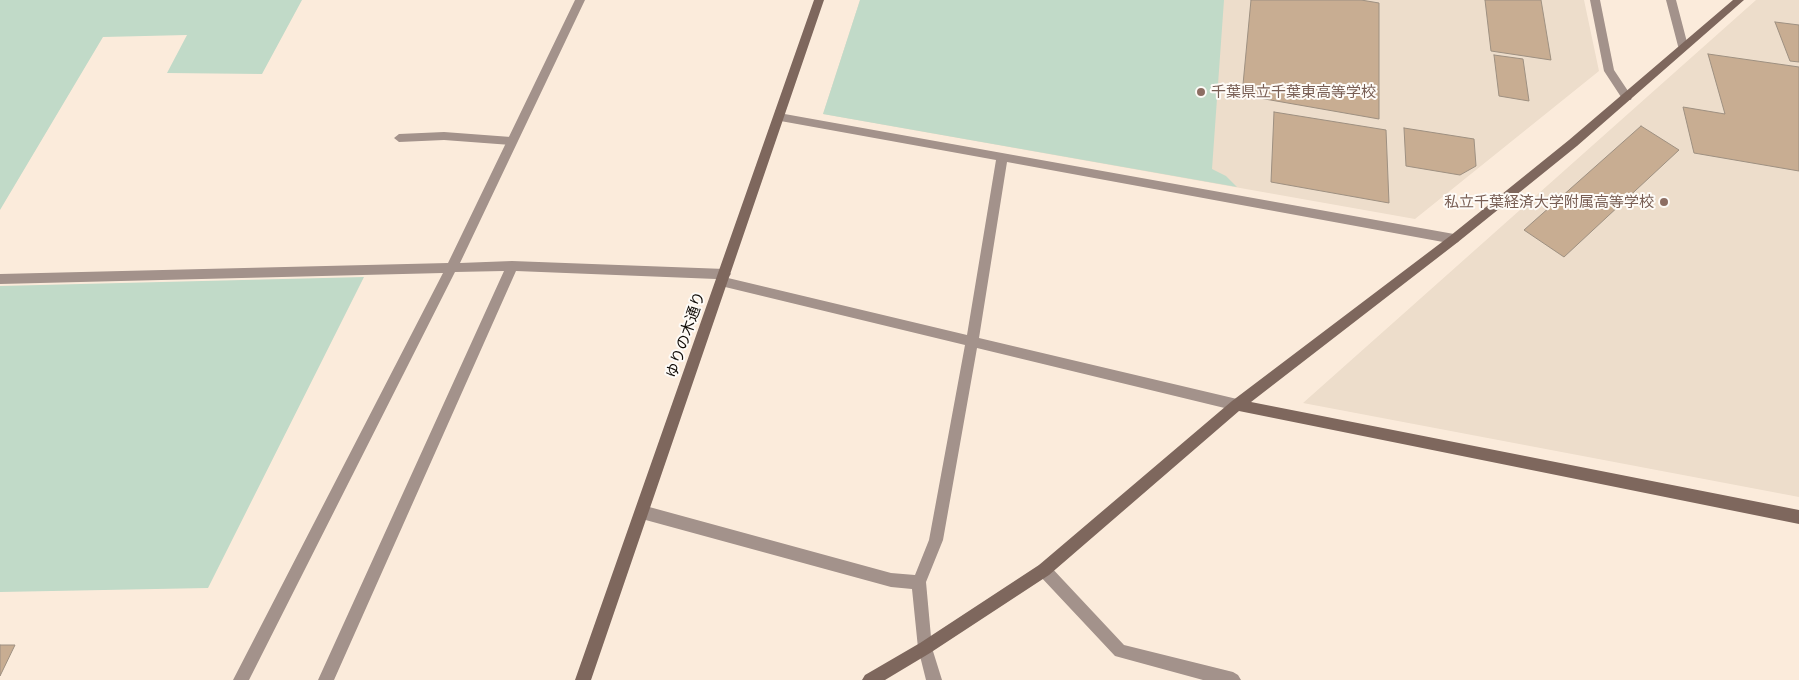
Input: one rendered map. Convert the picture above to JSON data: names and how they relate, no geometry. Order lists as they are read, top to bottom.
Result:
{
  "streets": {
    "street": ["ゆりの木通り"]
  },
  "places": ["千葉県立千葉東高等学校", "私立千葉経済大学附属高等学校"]
}
